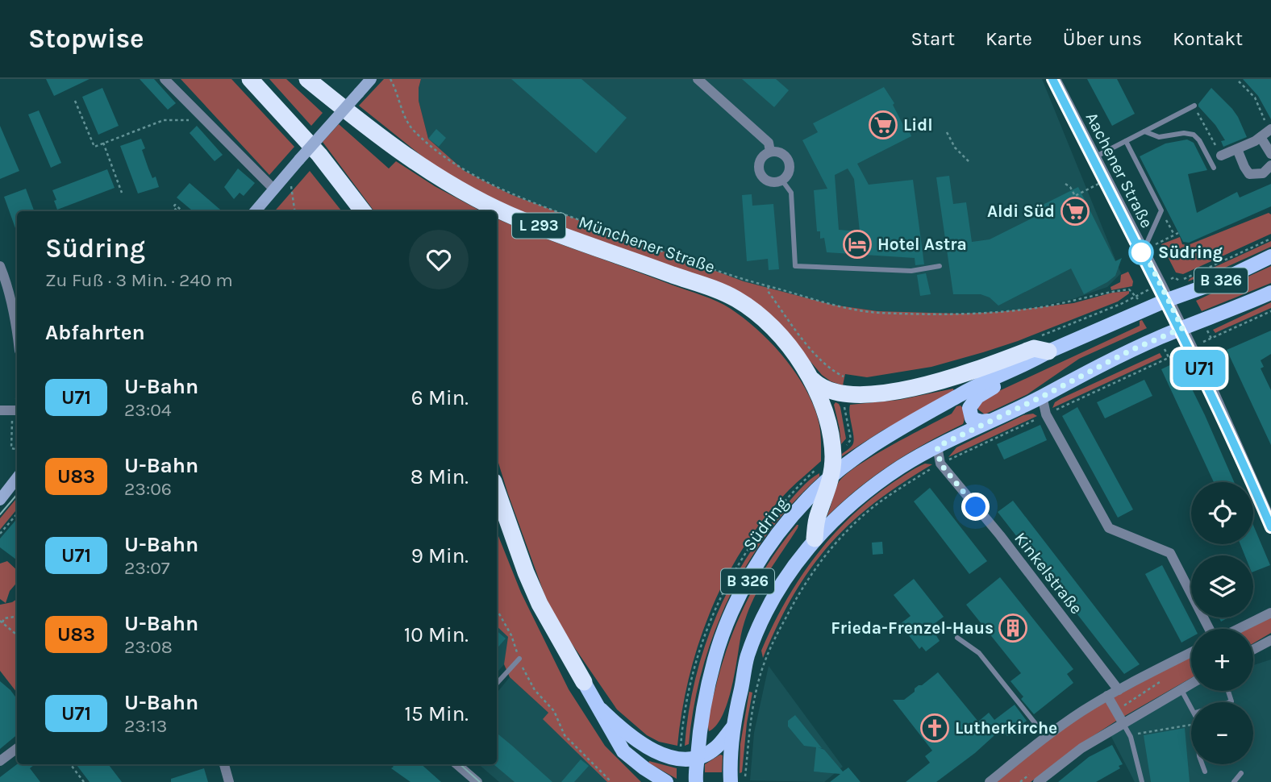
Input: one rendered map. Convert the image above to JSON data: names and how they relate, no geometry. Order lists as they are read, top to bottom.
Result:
{
  "streets": {
    "highway": ["L 293", "Münchener Straße"],
    "main road": ["B 326", "Südring"],
    "street": ["Aachener Straße", "Kinkelstraße"]
  },
  "crossings": [
    ["Aachener Straße", "B 326"],
    ["Aachener Straße", "Südring"],
    ["B 326", "Kinkelstraße"]
  ],
  "places": {
    "supermarket": ["Lidl", "Aldi Süd"],
    "hotel": ["Hotel Astra"],
    "other": ["Südring"],
    "building": ["Frieda-Frenzel-Haus"],
    "church": ["Lutherkirche"]
  },
  "lines": ["metro line U71"],
  "page": {
    "header": "Stopwise",
    "nav": [
      "Start",
      "Karte",
      "Über uns",
      "Kontakt"
    ],
    "on_map": "U71",
    "heading": [
      ["Südring", "Zu Fuß · 3 Min. · 240 m"],
      "Abfahrten"
    ],
    "list": [
      {
        "mark": "U71",
        "name": "U-Bahn",
        "note": "23:04",
        "value": "6 Min."
      },
      {
        "mark": "U83",
        "name": "U-Bahn",
        "note": "23:06",
        "value": "8 Min."
      },
      {
        "mark": "U71",
        "name": "U-Bahn",
        "note": "23:07",
        "value": "9 Min."
      },
      {
        "mark": "U83",
        "name": "U-Bahn",
        "note": "23:08",
        "value": "10 Min."
      },
      {
        "mark": "U71",
        "name": "U-Bahn",
        "note": "23:13",
        "value": "15 Min."
      }
    ],
    "map_buttons": ["+", "−"]
  }
}
